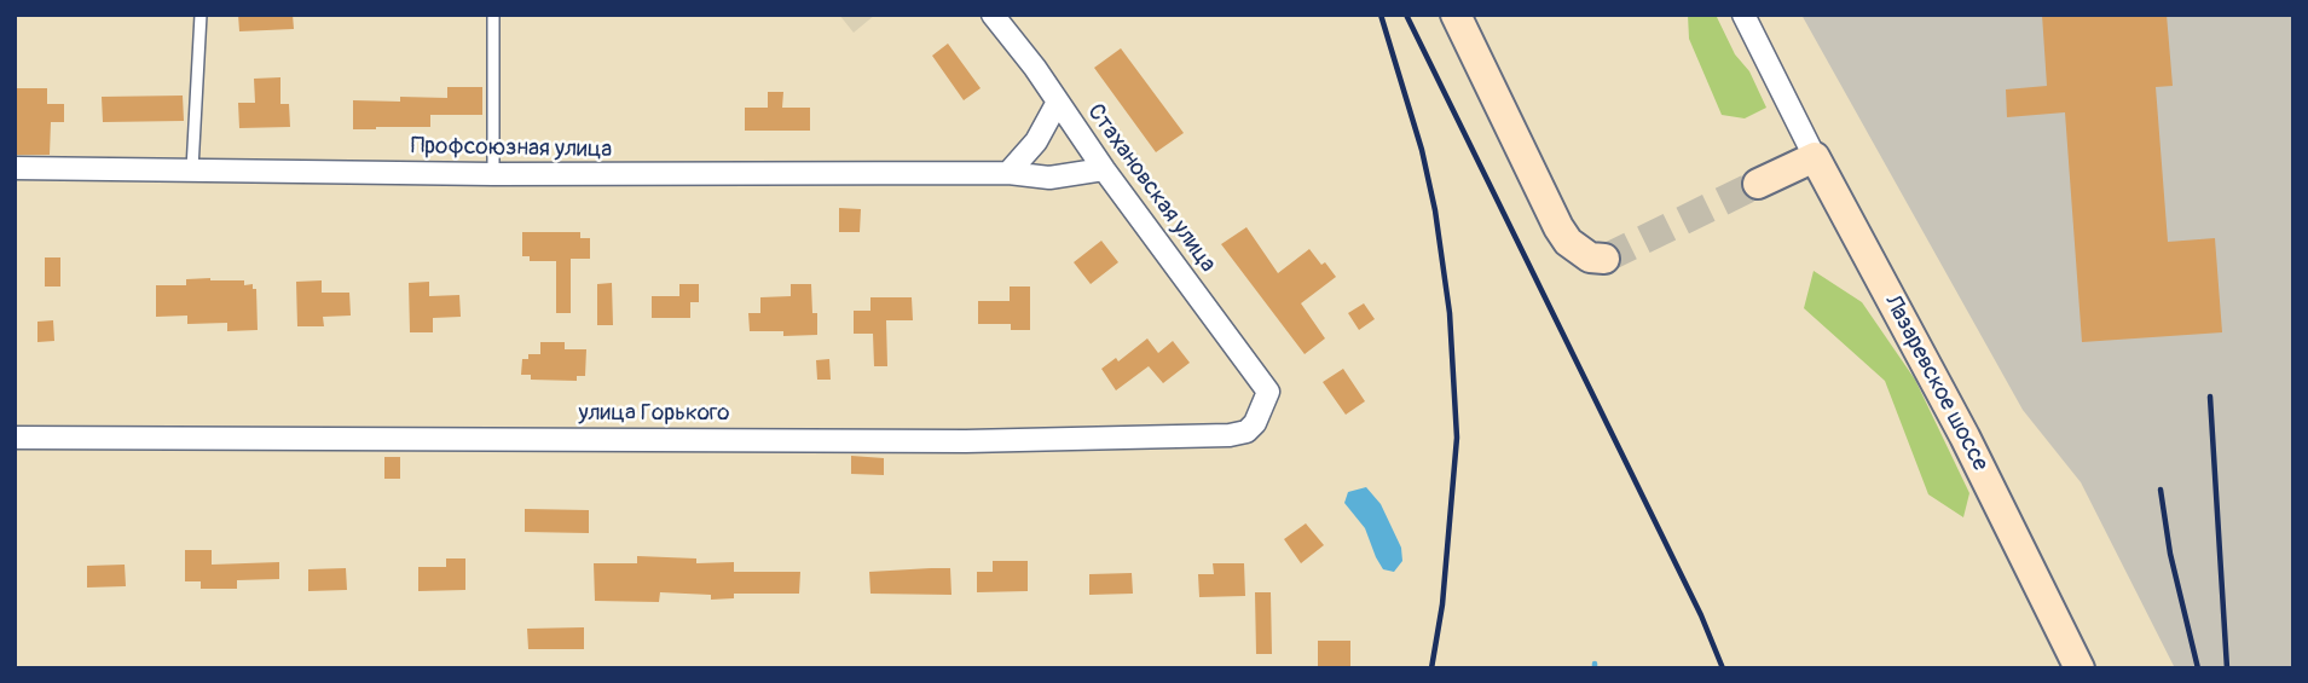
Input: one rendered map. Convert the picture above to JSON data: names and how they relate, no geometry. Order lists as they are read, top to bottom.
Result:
{
  "streets": {
    "street": [
      "Профсоюзная улица",
      "Стахановская улица",
      "Лазаревское шоссе",
      "улица Горького"
    ]
  },
  "crossings": [
    ["Профсоюзная улица", "Стахановская улица"],
    ["Стахановская улица", "улица Горького"]
  ]
}
